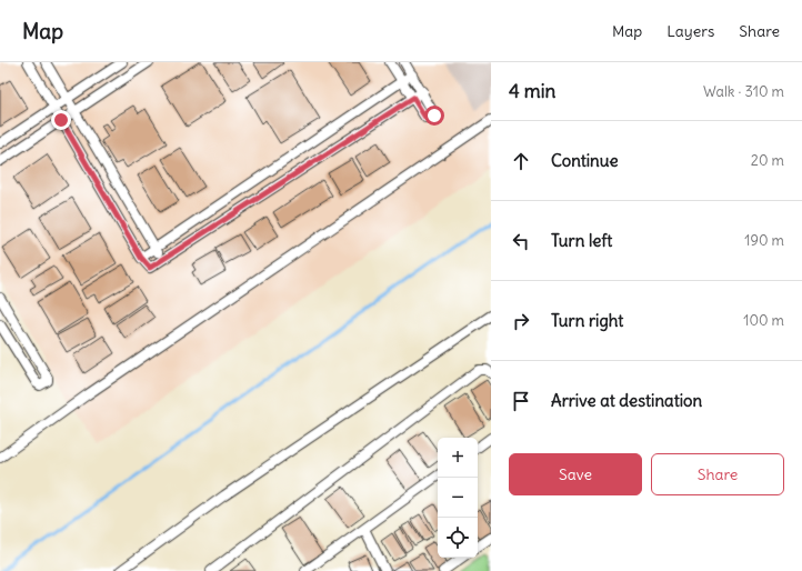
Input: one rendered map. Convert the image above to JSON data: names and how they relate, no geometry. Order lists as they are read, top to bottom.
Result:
{
  "page": {
    "header": "Map",
    "nav": ["Map", "Layers", "Share"],
    "heading": ["4 min", "Walk · 310 m"],
    "list": [
      ["Continue", "20 m"],
      ["Turn left", "190 m"],
      ["Turn right", "100 m"],
      "Arrive at destination"
    ],
    "map_buttons": ["+", "−"],
    "buttons": ["Save", "Share"]
  }
}
